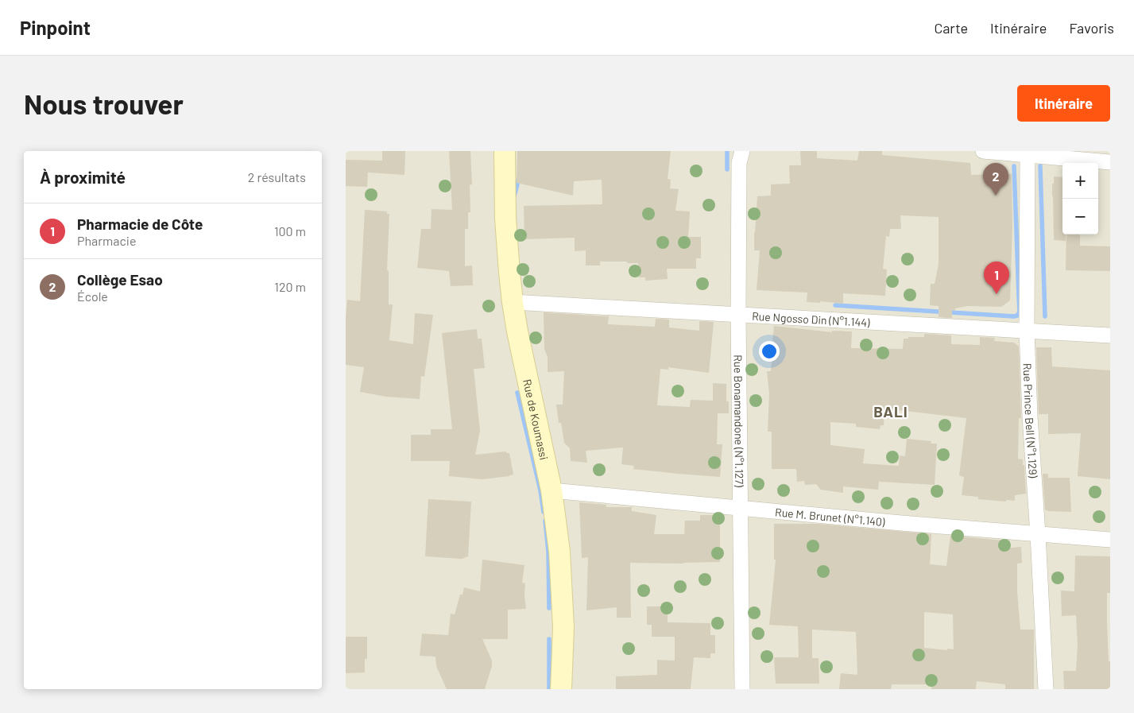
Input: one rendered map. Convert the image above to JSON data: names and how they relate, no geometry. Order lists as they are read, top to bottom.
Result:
{
  "streets": {
    "main road": ["Rue de Koumassi"],
    "street": [
      "Rue Ngosso Din (N°1.144)",
      "Rue Bonamandone (N°1.127)",
      "Rue Prince Bell (N°1.129)",
      "Rue M. Brunet (N°1.140)"
    ]
  },
  "crossings": [
    ["Rue Ngosso Din (N°1.144)", "Rue de Koumassi"],
    ["Rue Ngosso Din (N°1.144)", "Rue Bonamandone (N°1.127)"],
    ["Rue Ngosso Din (N°1.144)", "Rue Prince Bell (N°1.129)"],
    ["Rue de Koumassi", "Rue M. Brunet (N°1.140)"],
    ["Rue Bonamandone (N°1.127)", "Rue M. Brunet (N°1.140)"],
    ["Rue Prince Bell (N°1.129)", "Rue M. Brunet (N°1.140)"]
  ],
  "districts": ["BALI"],
  "page": {
    "header": "Pinpoint",
    "nav": ["Carte", "Itinéraire", "Favoris"],
    "buttons": "Itinéraire",
    "title": "Nous trouver",
    "heading": ["À proximité", "2 résultats"],
    "map_buttons": ["+", "−"],
    "pins": ["2", "1"],
    "list": [
      {
        "mark": "1",
        "name": "Pharmacie de Côte",
        "note": "Pharmacie",
        "value": "100 m"
      },
      {
        "mark": "2",
        "name": "Collège Esao",
        "note": "École",
        "value": "120 m"
      }
    ]
  }
}
